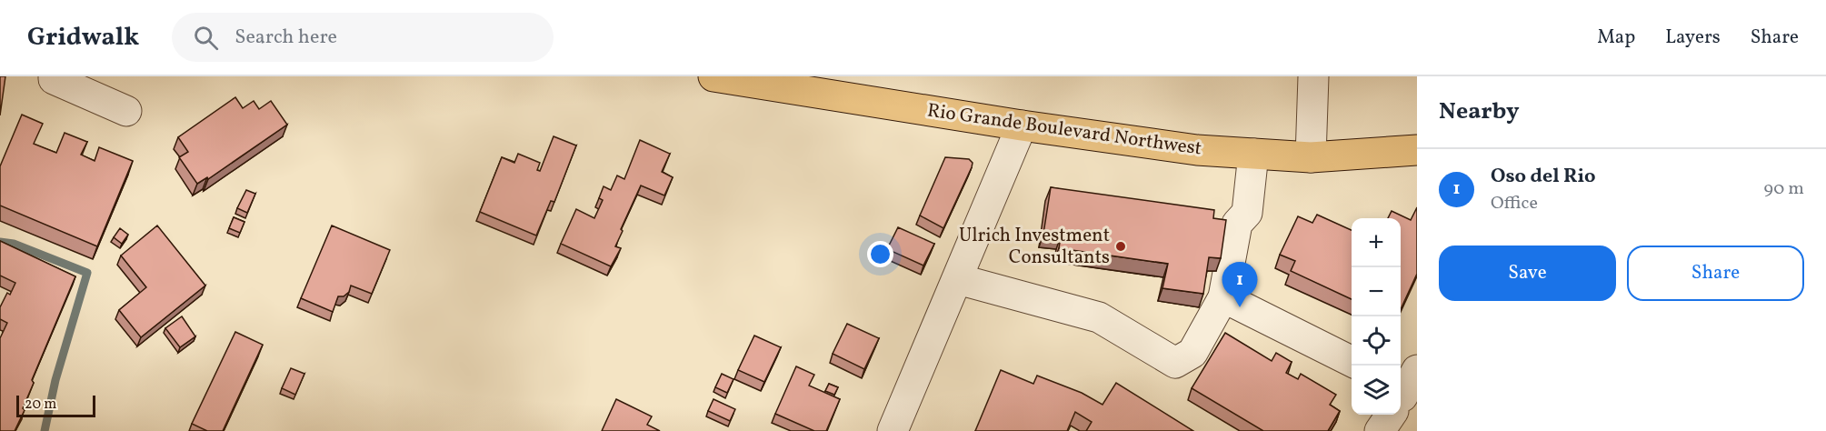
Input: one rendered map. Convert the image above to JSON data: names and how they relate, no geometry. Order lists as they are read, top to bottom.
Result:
{
  "streets": {
    "main road": ["Rio Grande Boulevard Northwest"]
  },
  "places": ["Ulrich Investment Consultants"],
  "scale_bar": "20 m",
  "page": {
    "header": "Gridwalk",
    "search": "Search here",
    "nav": ["Map", "Layers", "Share"],
    "heading": "Nearby",
    "list": [
      {
        "mark": "1",
        "name": "Oso del Rio",
        "note": "Office",
        "value": "90 m"
      }
    ],
    "map_buttons": ["+", "−"],
    "buttons": ["Save", "Share"],
    "pins": "1",
    "scale": "20 m"
  }
}
